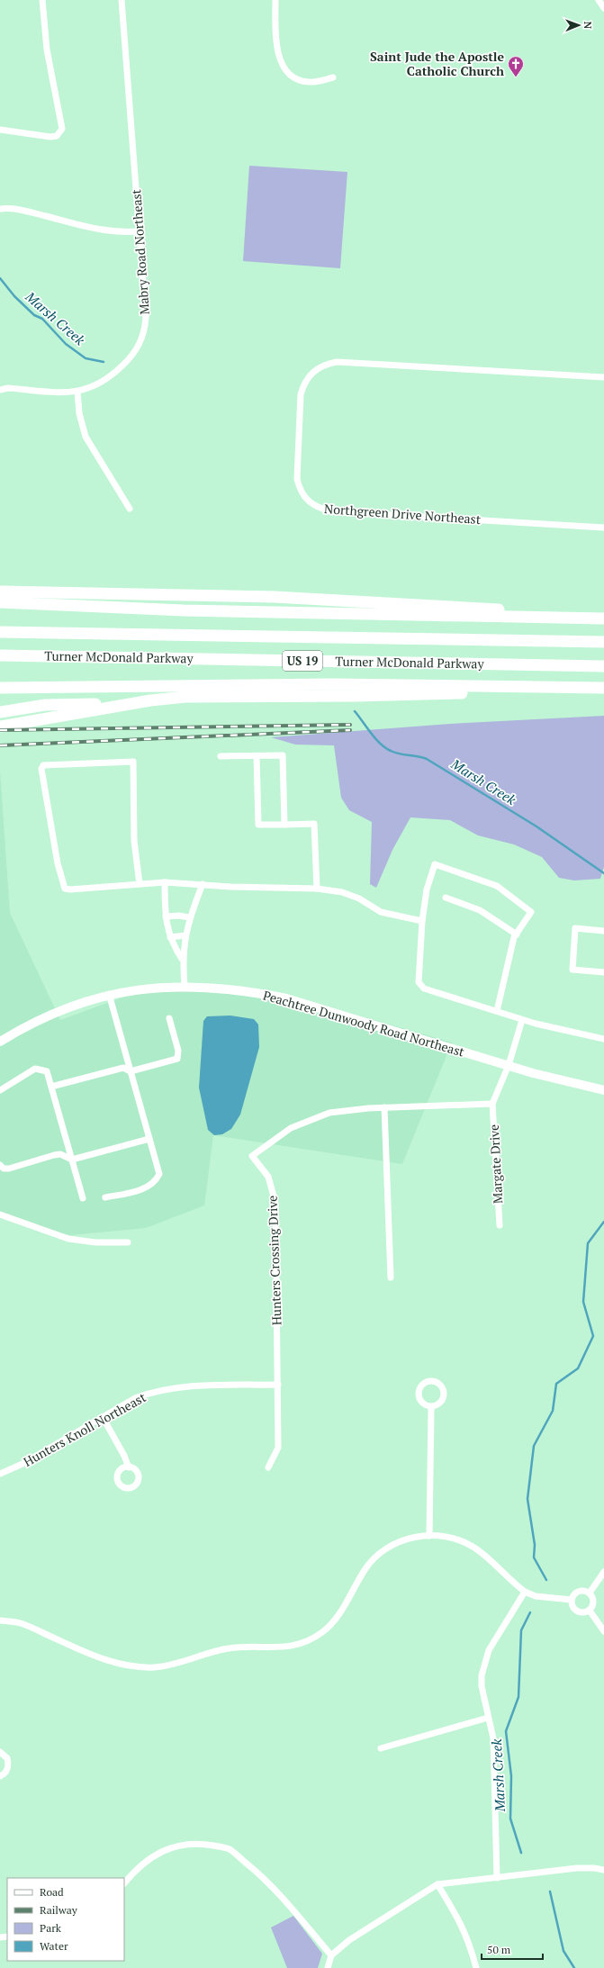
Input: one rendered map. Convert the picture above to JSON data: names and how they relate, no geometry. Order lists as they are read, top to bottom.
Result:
{
  "streets": {
    "highway": ["Turner McDonald Parkway", "US 19"],
    "street": [
      "Mabry Road Northeast",
      "Northgreen Drive Northeast",
      "Peachtree Dunwoody Road Northeast",
      "Margate Drive",
      "Hunters Crossing Drive",
      "Hunters Knoll Northeast"
    ]
  },
  "crossings": [
    ["Margate Drive", "Hunters Crossing Drive"],
    ["Hunters Crossing Drive", "Hunters Knoll Northeast"]
  ],
  "water": ["Marsh Creek"],
  "places": {
    "church": ["Saint Jude the Apostle Catholic Church"]
  },
  "legend": [
    "Road",
    "Railway",
    "Park",
    "Water"
  ],
  "scale_bar": "50 m",
  "north": "right"
}
